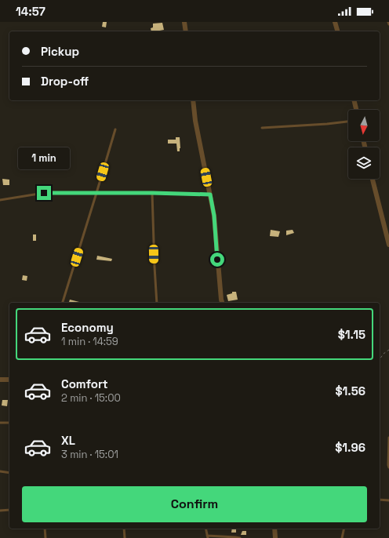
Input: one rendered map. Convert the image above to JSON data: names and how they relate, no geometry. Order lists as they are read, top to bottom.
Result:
{
  "north": "bottom",
  "page": {
    "status": "14:57",
    "banner": ["Pickup", "Drop-off"],
    "bubble": "1 min",
    "list": [
      {
        "name": "Economy",
        "note": "1 min · 14:59",
        "value": "$1.15"
      },
      {
        "name": "Comfort",
        "note": "2 min · 15:00",
        "value": "$1.56"
      },
      {
        "name": "XL",
        "note": "3 min · 15:01",
        "value": "$1.96"
      }
    ],
    "buttons": "Confirm"
  }
}
